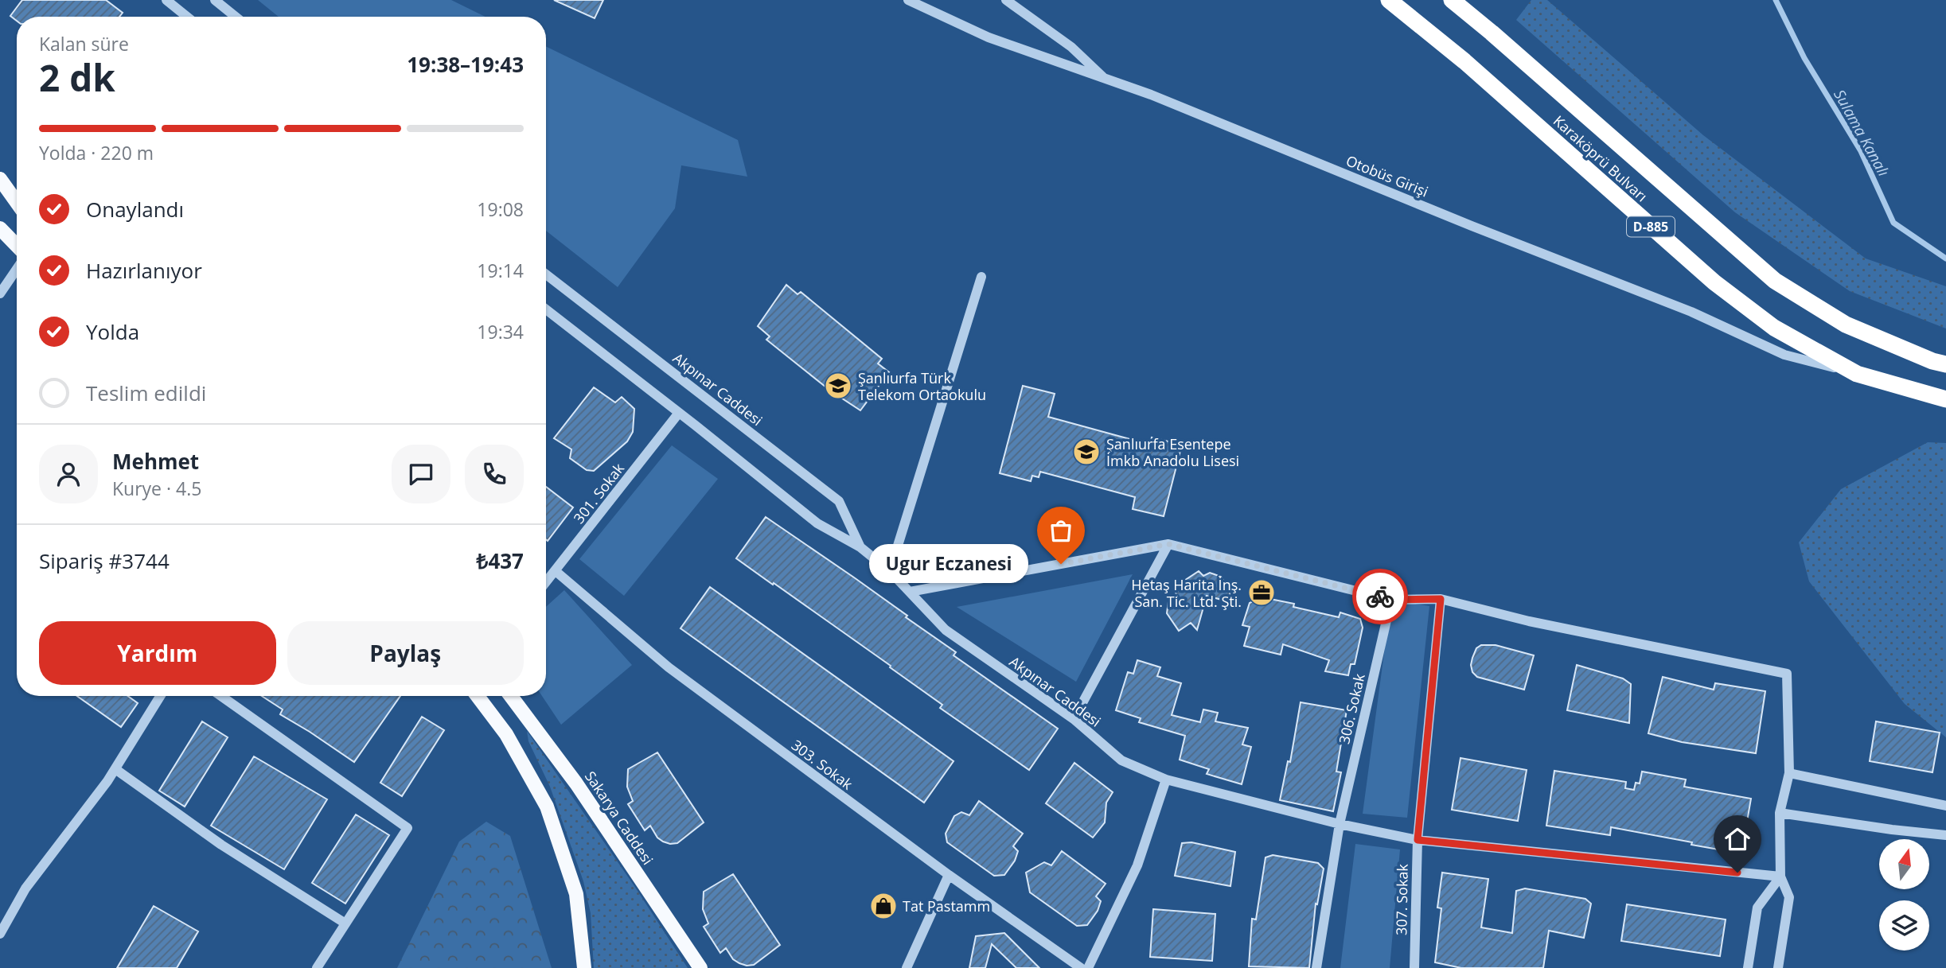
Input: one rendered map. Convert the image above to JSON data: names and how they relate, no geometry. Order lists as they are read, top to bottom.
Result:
{
  "streets": {
    "highway": ["Karaköprü Bulvarı", "D-885"],
    "main road": ["Sakarya Caddesi"],
    "street": [
      "Otobüs Girişi",
      "Akpınar Caddesi",
      "301. Sokak",
      "306. Sokak",
      "303. Sokak",
      "307. Sokak"
    ]
  },
  "crossings": [
    ["Karaköprü Bulvarı", "Otobüs Girişi"],
    ["Akpınar Caddesi", "301. Sokak"],
    ["301. Sokak", "303. Sokak"]
  ],
  "water": ["Sulama Kanalı"],
  "places": {
    "school or university": ["Şanlıurfa Türk Telekom Ortaokulu", "Şanlıurfa Esentepe İmkb Anadolu Lisesi"],
    "other": ["Ugur Eczanesi"],
    "office": ["Hetaş Harita İnş. San. Tic. Ltd. Şti."],
    "shop": ["Tat Pastamm"]
  },
  "north": "top",
  "page": {
    "heading": ["2 dk", "Kalan süre", "19:38–19:43"],
    "panel": [
      "Mehmet",
      "Kurye · 4.5",
      "Sipariş #3744",
      "₺437"
    ],
    "bar": "Yolda · 220 m",
    "list": [
      ["Onaylandı", "19:08"],
      ["Hazırlanıyor", "19:14"],
      ["Yolda", "19:34"],
      "Teslim edildi"
    ],
    "bubble": "Ugur Eczanesi",
    "buttons": ["Yardım", "Paylaş"]
  }
}
